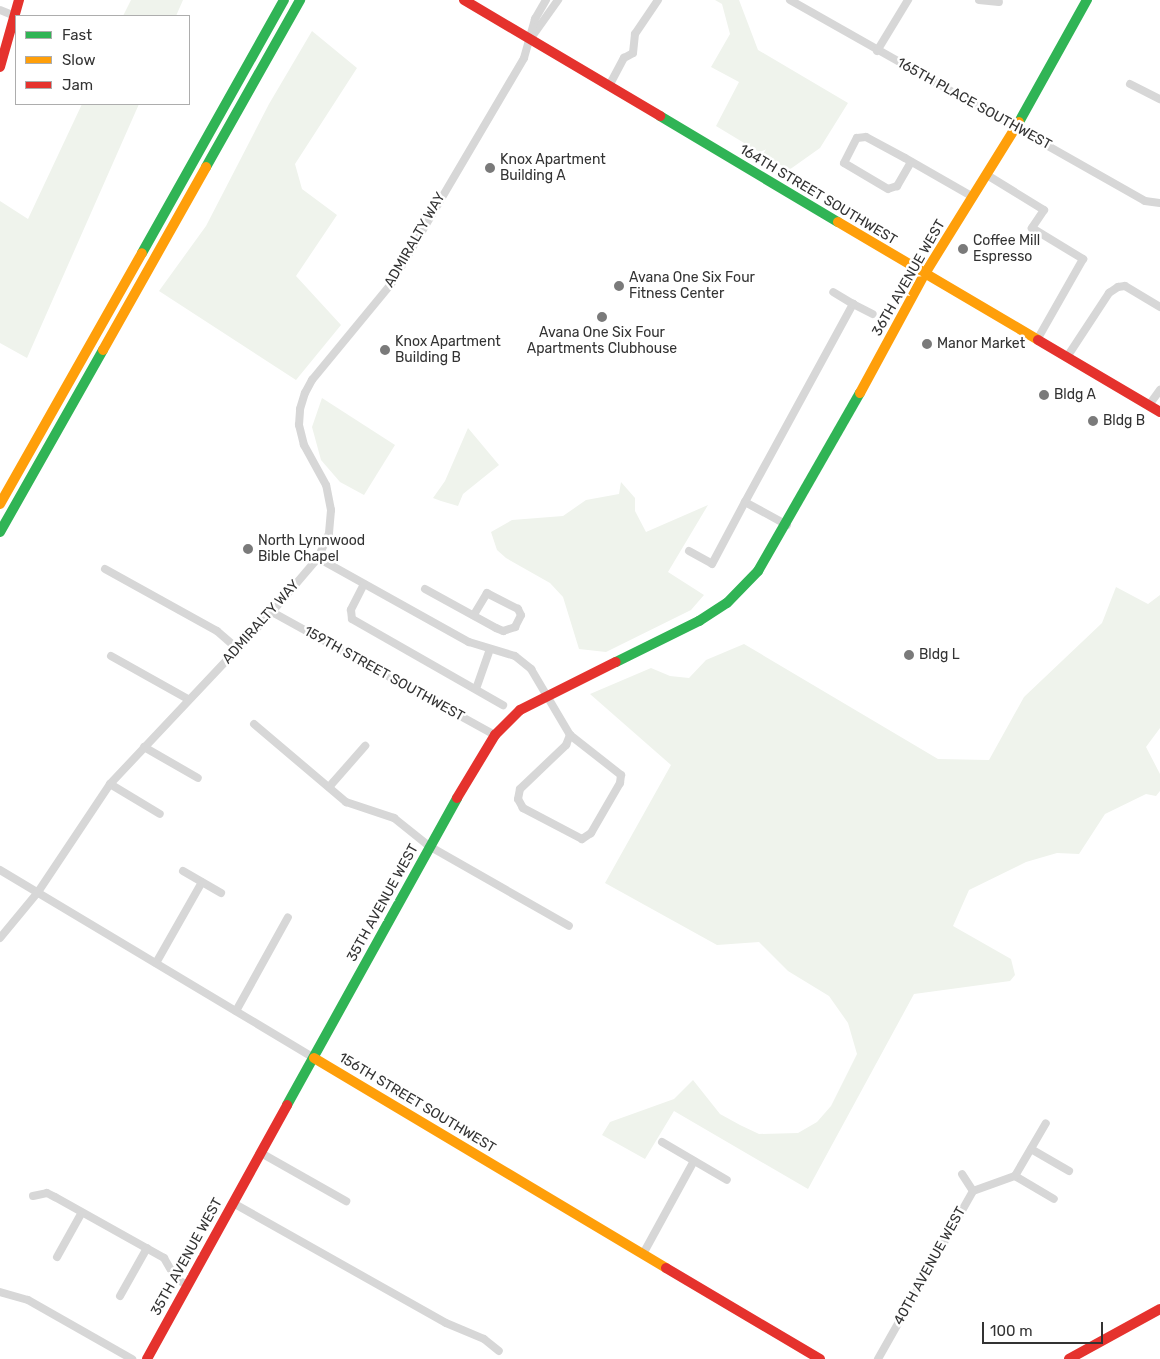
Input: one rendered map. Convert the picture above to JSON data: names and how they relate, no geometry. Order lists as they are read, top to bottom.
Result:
{
  "streets": {
    "main road": [
      "164TH STREET SOUTHWEST",
      "36TH AVENUE WEST",
      "35TH AVENUE WEST",
      "156TH STREET SOUTHWEST"
    ],
    "street": [
      "165TH PLACE SOUTHWEST",
      "ADMIRALTY WAY",
      "159TH STREET SOUTHWEST",
      "40TH AVENUE WEST"
    ]
  },
  "crossings": [
    ["165TH PLACE SOUTHWEST", "36TH AVENUE WEST"],
    ["164TH STREET SOUTHWEST", "ADMIRALTY WAY"],
    ["164TH STREET SOUTHWEST", "36TH AVENUE WEST"],
    ["ADMIRALTY WAY", "159TH STREET SOUTHWEST"],
    ["ADMIRALTY WAY", "156TH STREET SOUTHWEST"],
    ["36TH AVENUE WEST", "35TH AVENUE WEST"],
    ["159TH STREET SOUTHWEST", "35TH AVENUE WEST"],
    ["35TH AVENUE WEST", "156TH STREET SOUTHWEST"]
  ],
  "places": [
    "Knox Apartment Building A",
    "Coffee Mill Espresso",
    "Avana One Six Four Fitness Center",
    "Avana One Six Four Apartments Clubhouse",
    "Manor Market",
    "Knox Apartment Building B",
    "Bldg A",
    "Bldg B",
    "North Lynnwood Bible Chapel",
    "Bldg L"
  ],
  "legend": ["Fast", "Slow", "Jam"],
  "scale_bar": "100 m"
}
